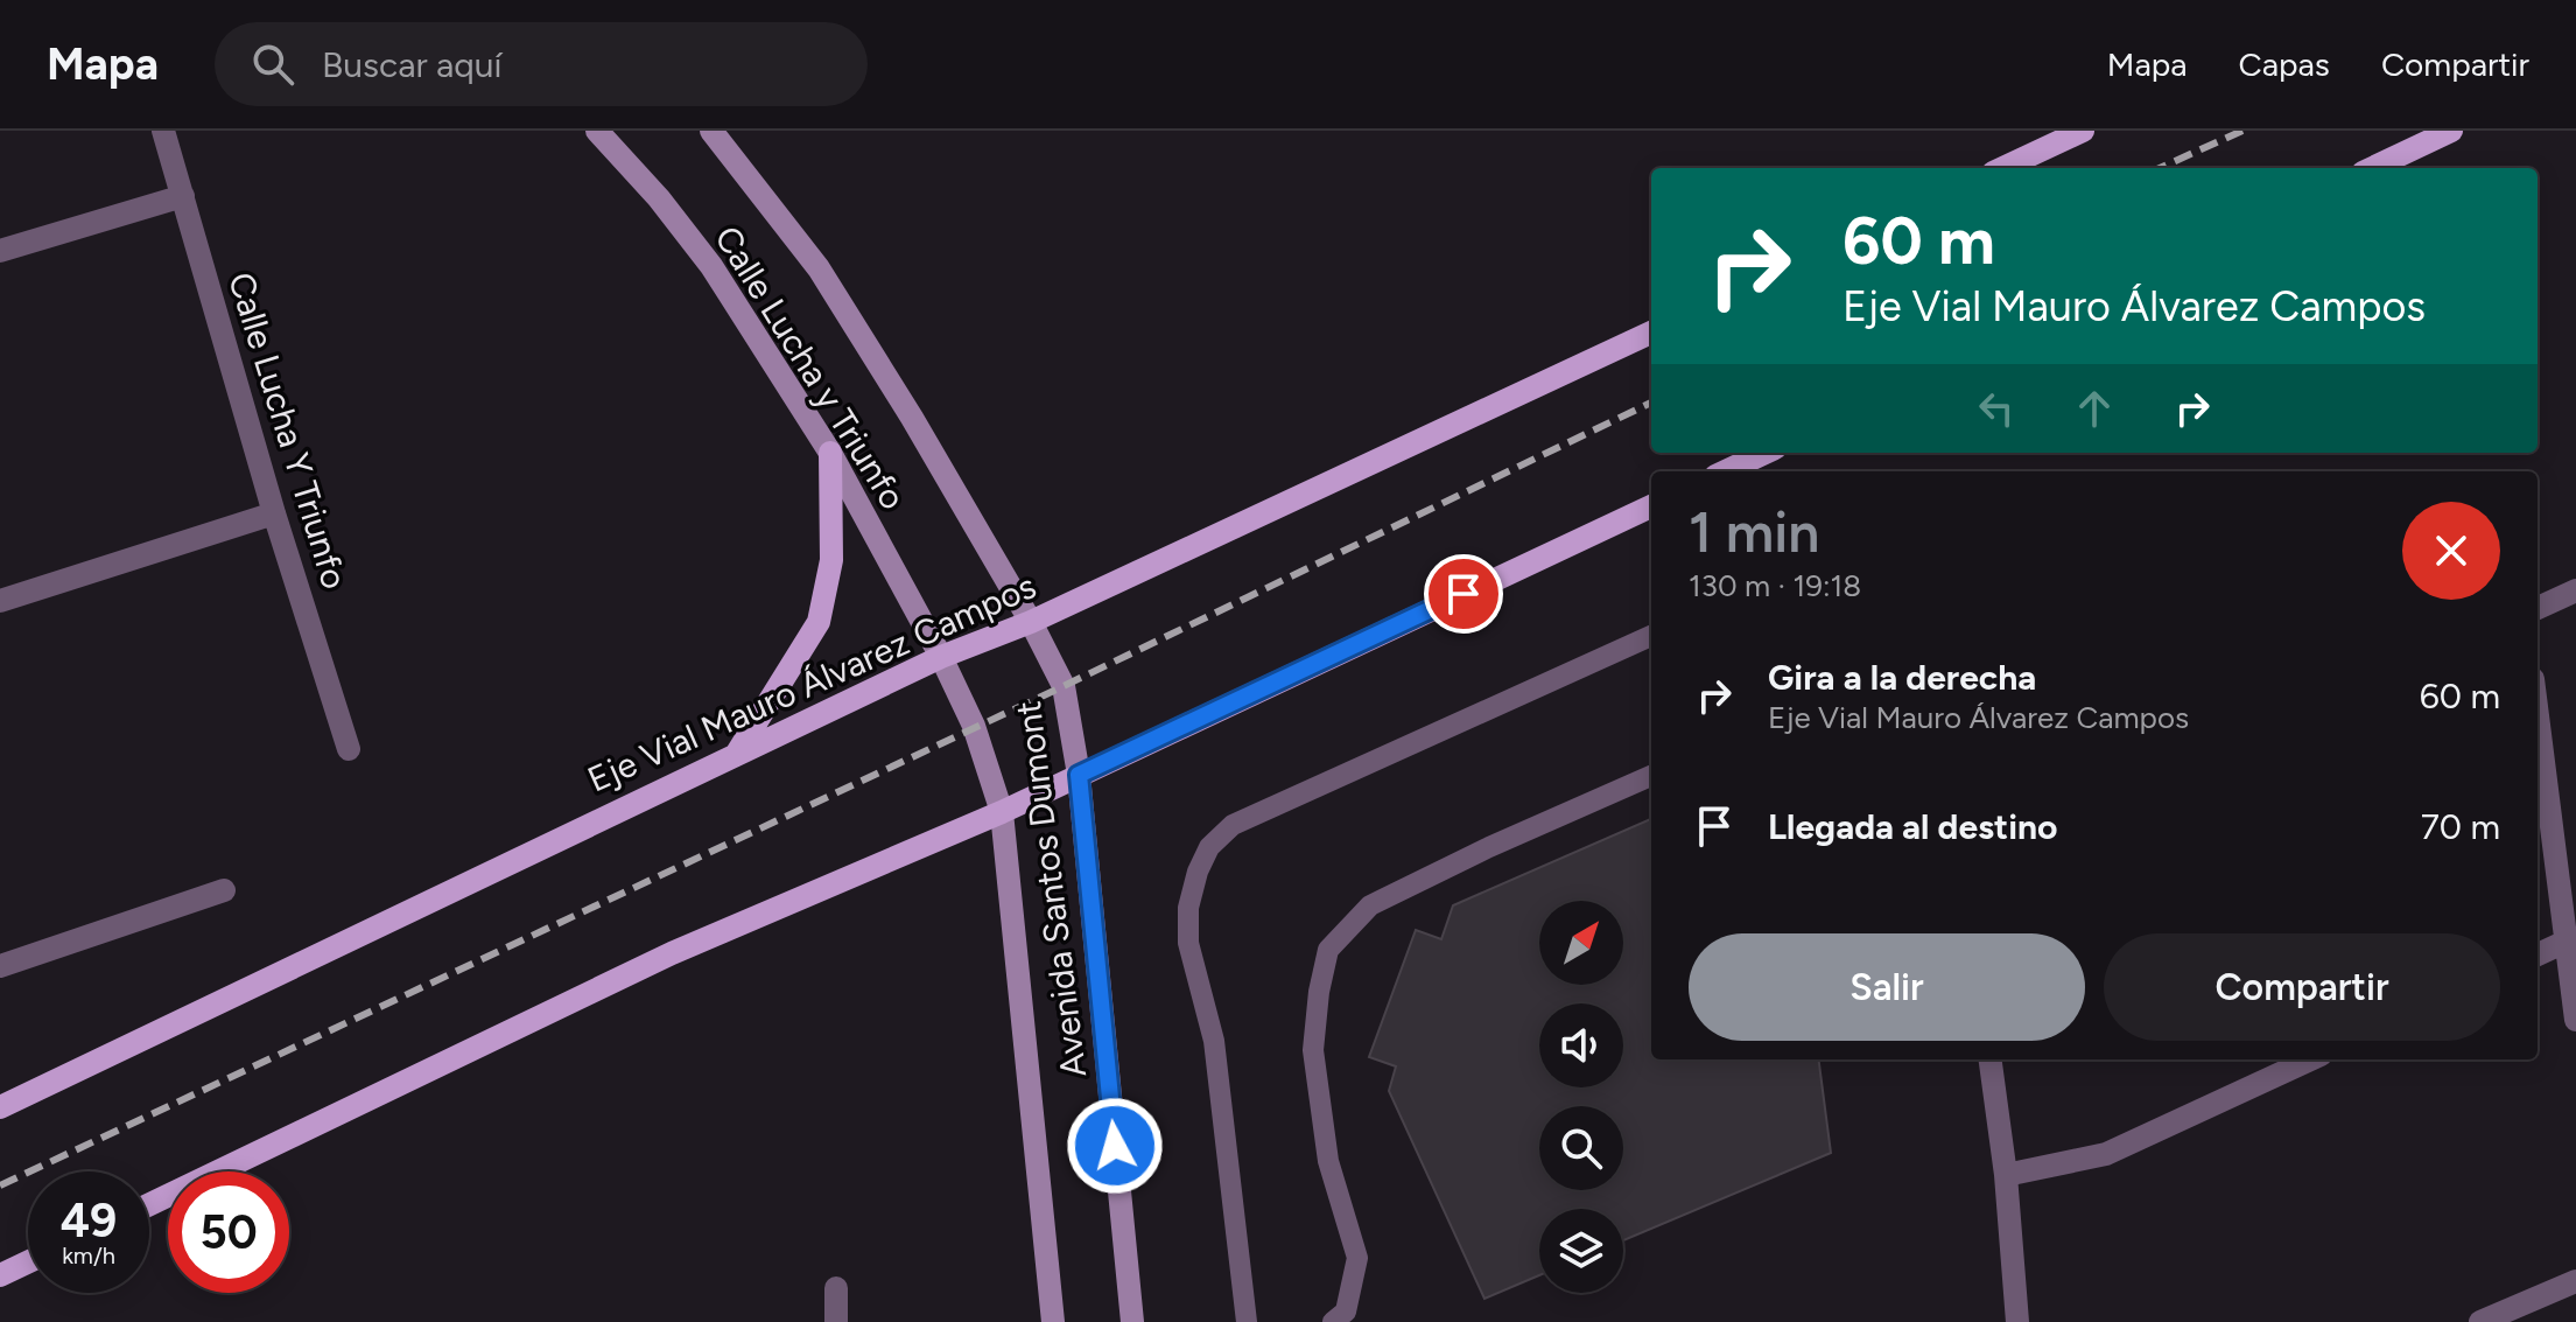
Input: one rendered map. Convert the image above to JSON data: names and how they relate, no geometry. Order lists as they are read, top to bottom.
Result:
{
  "streets": {
    "main road": ["Calle Lucha y Triunfo", "Eje Vial Mauro Álvarez Campos", "Avenida Santos Dumont"],
    "street": ["Calle Lucha Y Triunfo"]
  },
  "crossings": [
    ["Calle Lucha y Triunfo", "Eje Vial Mauro Álvarez Campos"],
    ["Calle Lucha y Triunfo", "Avenida Santos Dumont"],
    ["Eje Vial Mauro Álvarez Campos", "Avenida Santos Dumont"]
  ],
  "north": "top right",
  "page": {
    "header": "Mapa",
    "search": "Buscar aquí",
    "nav": ["Mapa", "Capas", "Compartir"],
    "turn": ["60 m", "Eje Vial Mauro Álvarez Campos"],
    "heading": ["1 min", "130 m · 19:18"],
    "list": [
      {
        "name": "Gira a la derecha",
        "note": "Eje Vial Mauro Álvarez Campos",
        "value": "60 m"
      },
      {
        "name": "Llegada al destino",
        "value": "70 m"
      }
    ],
    "buttons": ["Salir", "Compartir"],
    "speed": "49 km/h",
    "limit": "50"
  }
}
